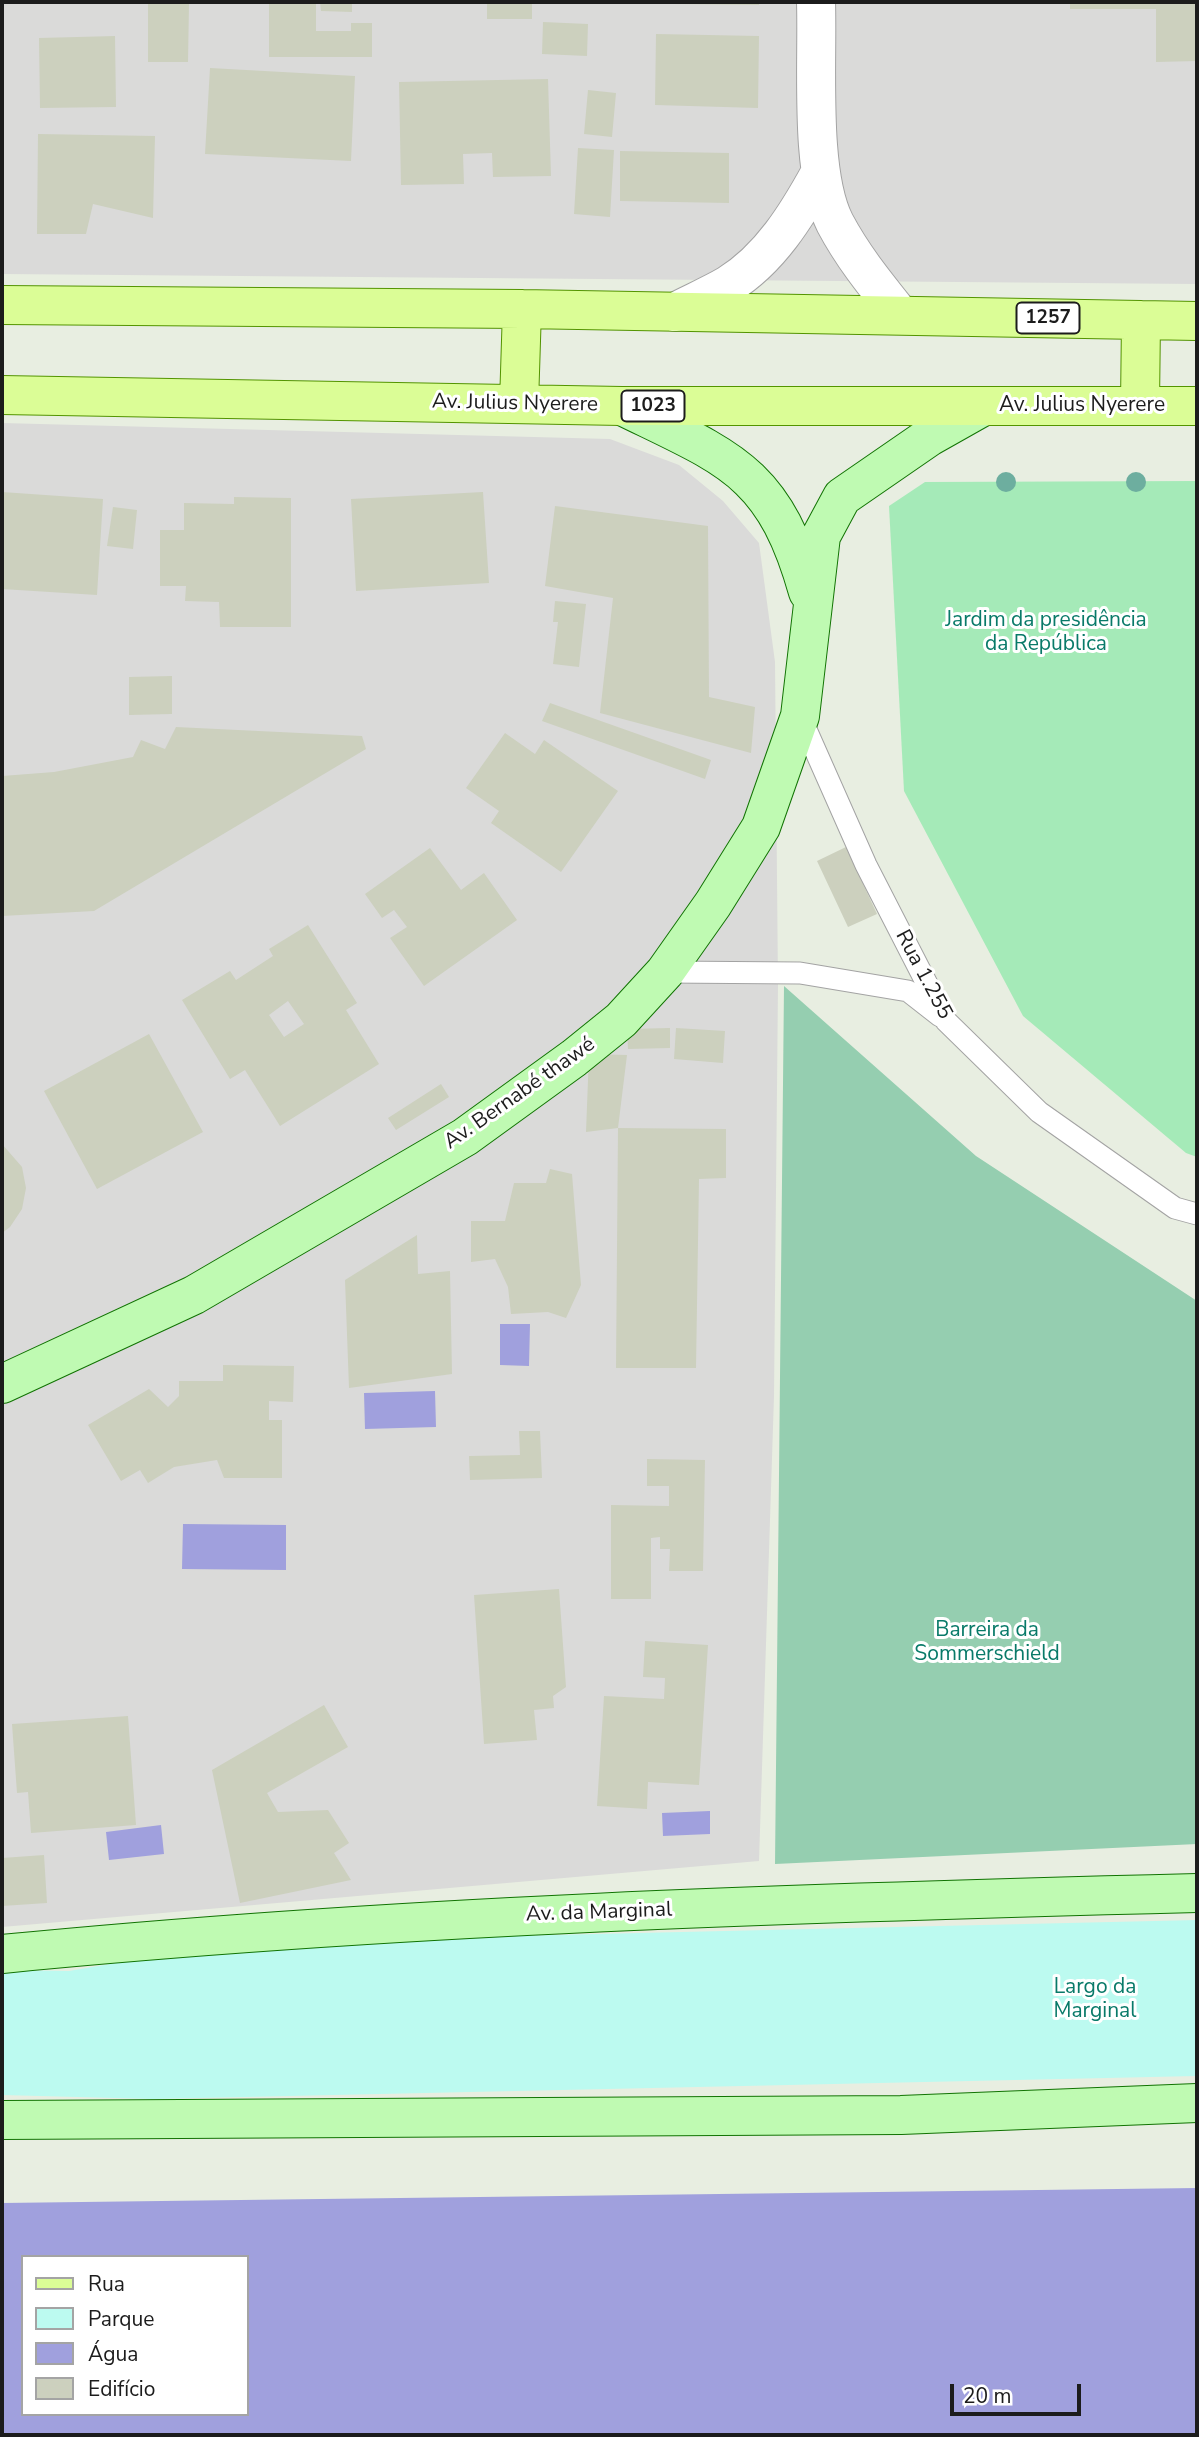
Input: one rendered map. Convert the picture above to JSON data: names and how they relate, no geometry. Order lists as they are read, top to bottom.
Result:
{
  "streets": {
    "main road": [
      "1257",
      "Av. Julius Nyerere",
      "1023",
      "Av. Bernabé thawé",
      "Av. da Marginal"
    ],
    "lane": ["Rua 1.255"]
  },
  "crossings": [
    ["Av. Julius Nyerere", "Av. Bernabé thawé"],
    ["Rua 1.255", "Av. Bernabé thawé"]
  ],
  "parks": ["Jardim da presidência da República", "Barreira da Sommerschield", "Largo da Marginal"],
  "legend": [
    "Rua",
    "Parque",
    "Água",
    "Edifício"
  ],
  "scale_bar": "20 m"
}
